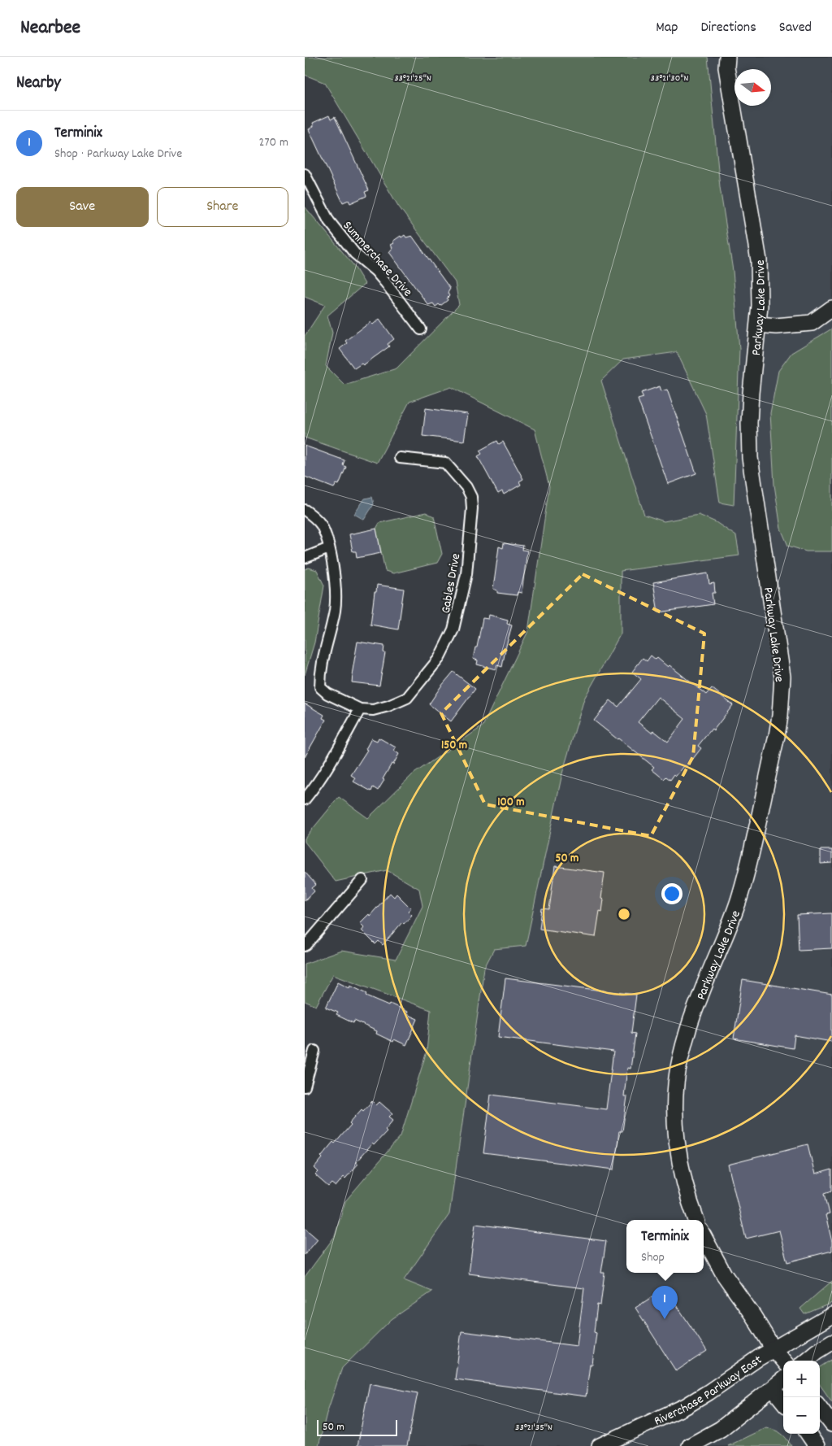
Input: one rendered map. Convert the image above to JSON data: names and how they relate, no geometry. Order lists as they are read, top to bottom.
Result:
{
  "streets": {
    "street": [
      "Summerchase Drive",
      "Parkway Lake Drive",
      "Gables Drive",
      "Riverchase Parkway East"
    ]
  },
  "scale_bar": "50 m",
  "north": "right",
  "page": {
    "header": "Nearbee",
    "nav": ["Map", "Directions", "Saved"],
    "heading": "Nearby",
    "list": [
      {
        "mark": "1",
        "name": "Terminix",
        "note": "Shop · Parkway Lake Drive",
        "value": "270 m"
      }
    ],
    "buttons": ["Save", "Share"],
    "popup": ["Terminix", "Shop"],
    "pins": "1",
    "map_buttons": ["+", "−"],
    "scale": "50 m"
  },
  "coordinates": ["33°21'25\"N", "33°21'30\"N", "33°21'35\"N"],
  "rings": ["150 m", "100 m", "50 m"]
}
